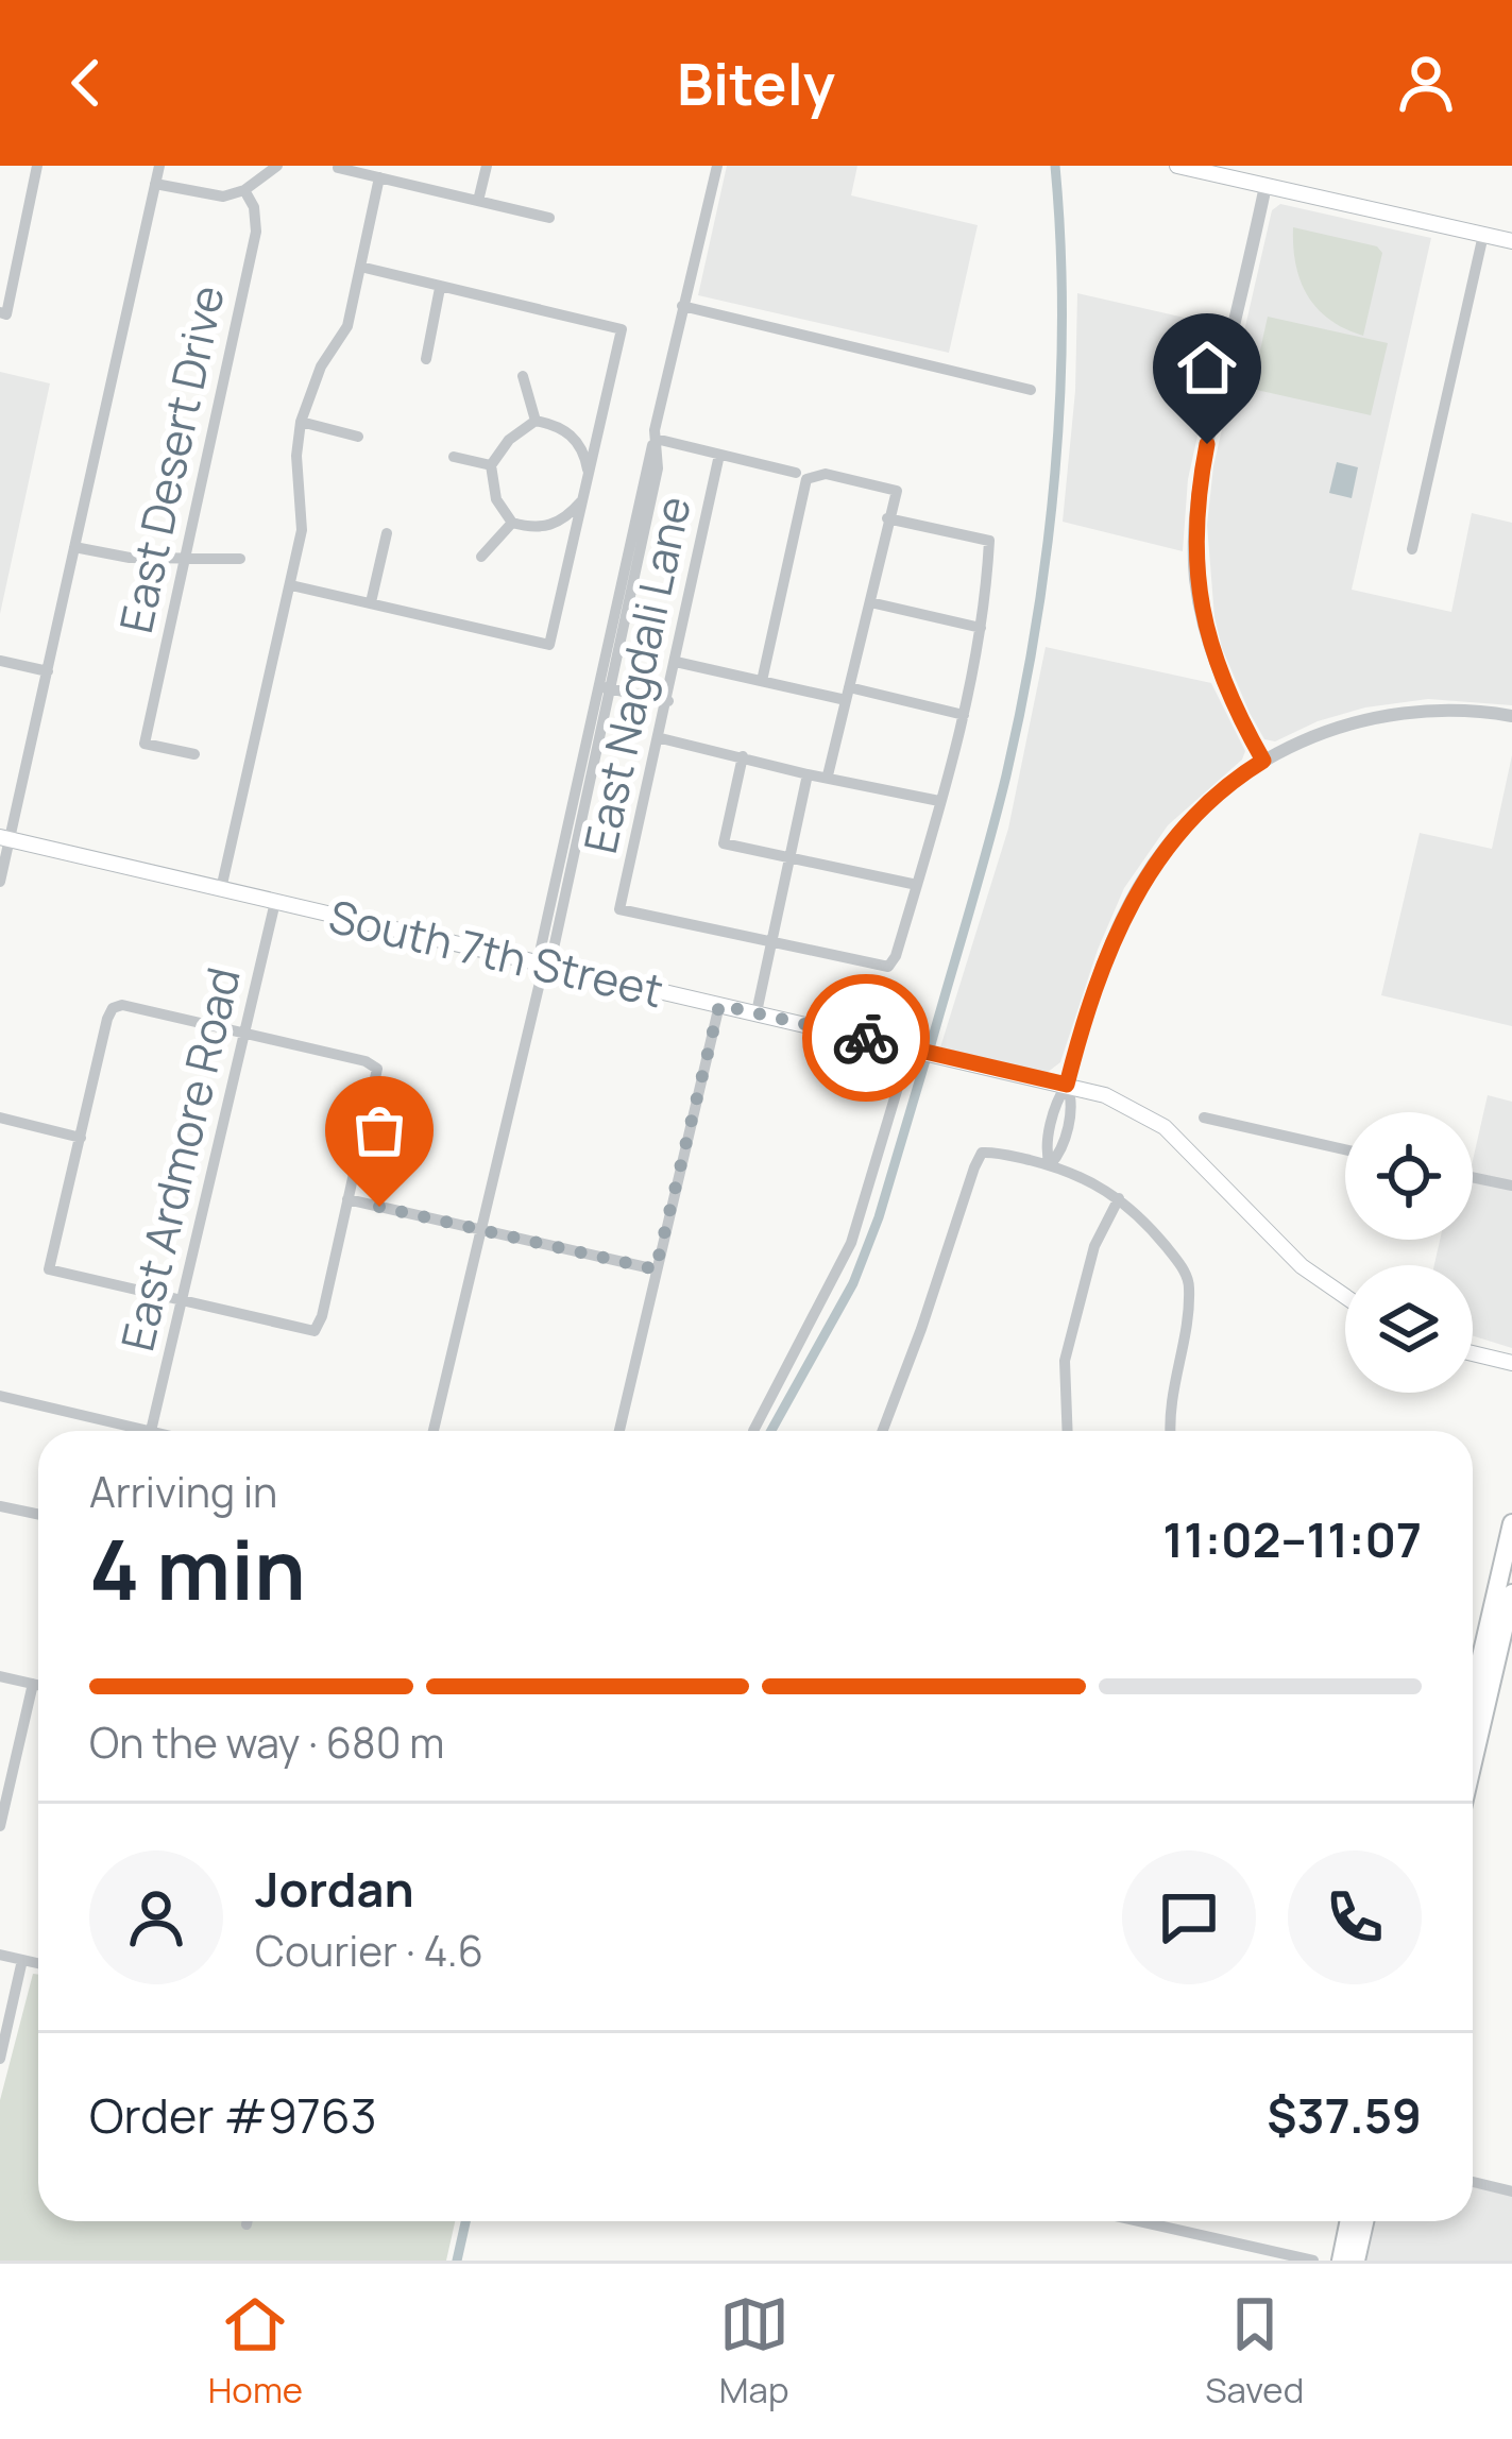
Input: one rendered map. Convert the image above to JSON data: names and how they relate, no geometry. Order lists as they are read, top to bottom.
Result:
{
  "streets": {
    "main road": ["South 7th Street"],
    "street": ["East Desert Drive", "East Nagdali Lane", "East Ardmore Road"]
  },
  "crossings": [
    ["South 7th Street", "East Ardmore Road"]
  ],
  "page": {
    "header": "Bitely",
    "heading": ["4 min", "Arriving in", "11:02–11:07"],
    "panel": [
      "Jordan",
      "Courier · 4.6",
      "Order #9763",
      "$37.59"
    ],
    "bar": "On the way · 680 m",
    "tabs": ["Home", "Map", "Saved"]
  }
}
